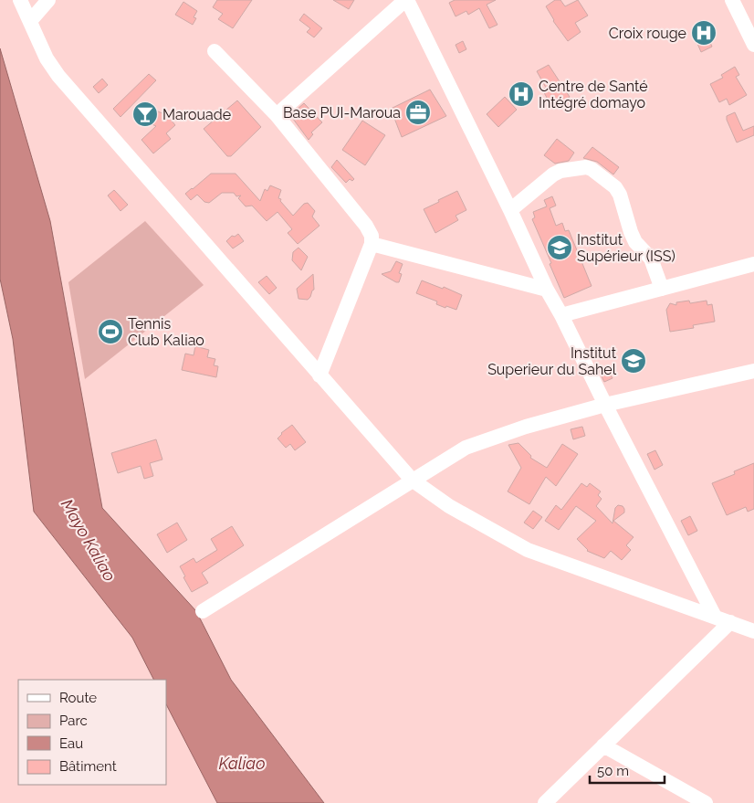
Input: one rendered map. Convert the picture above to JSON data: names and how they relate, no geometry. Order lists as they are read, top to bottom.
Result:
{
  "water": ["Mayo Kaliao", "Kaliao"],
  "places": {
    "hospital": ["Croix rouge", "Centre de Santé Intégré domayo"],
    "office": ["Base PUI-Maroua"],
    "bar": ["Marouade"],
    "school or university": ["Institut Supérieur (ISS)", "Institut Superieur du Sahel"],
    "sports": ["Tennis Club Kaliao"]
  },
  "legend": [
    "Route",
    "Parc",
    "Eau",
    "Bâtiment"
  ],
  "scale_bar": "50 m"
}
